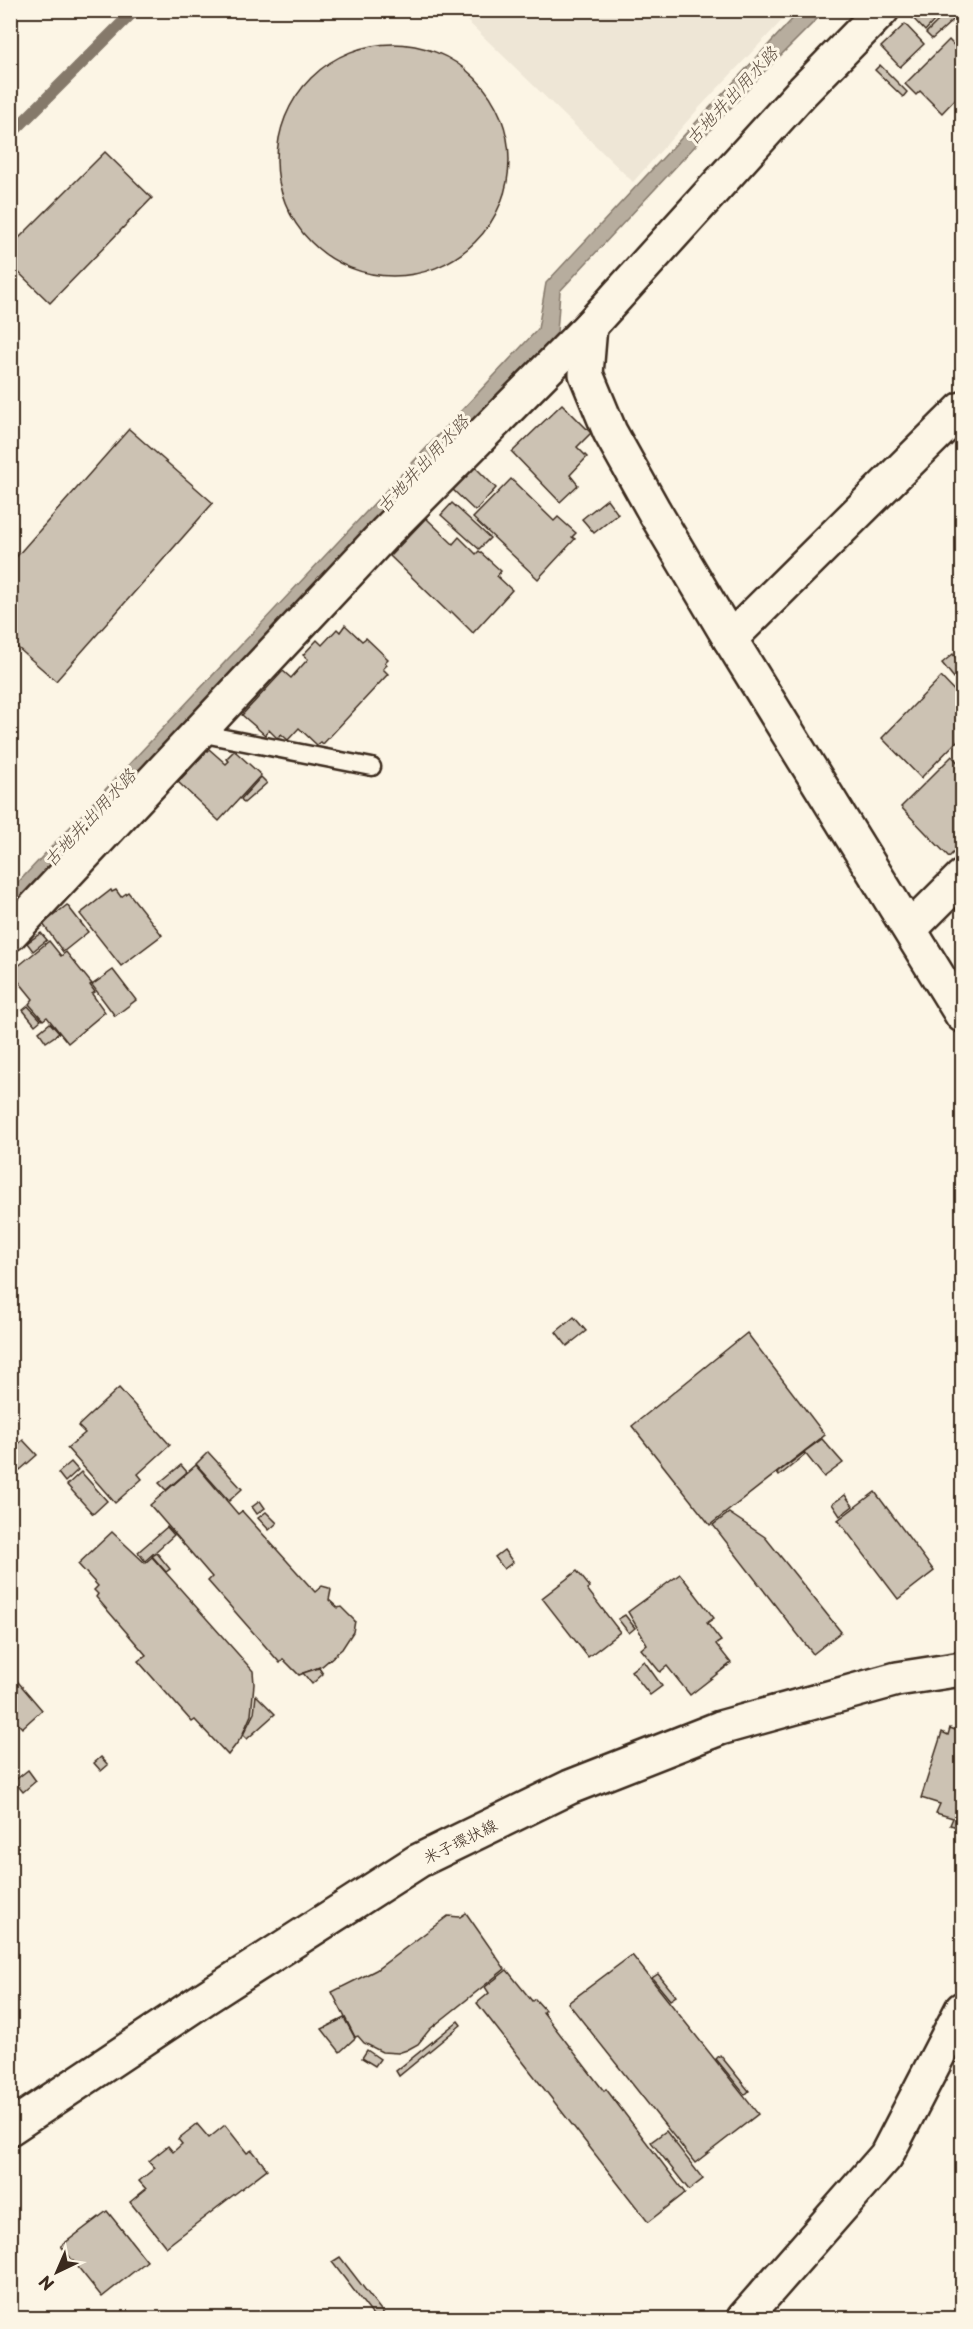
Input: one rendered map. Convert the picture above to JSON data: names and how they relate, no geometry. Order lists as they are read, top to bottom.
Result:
{
  "streets": {
    "street": ["米子環状線"]
  },
  "water": ["古地井出用水路"],
  "north": "bottom left"
}
